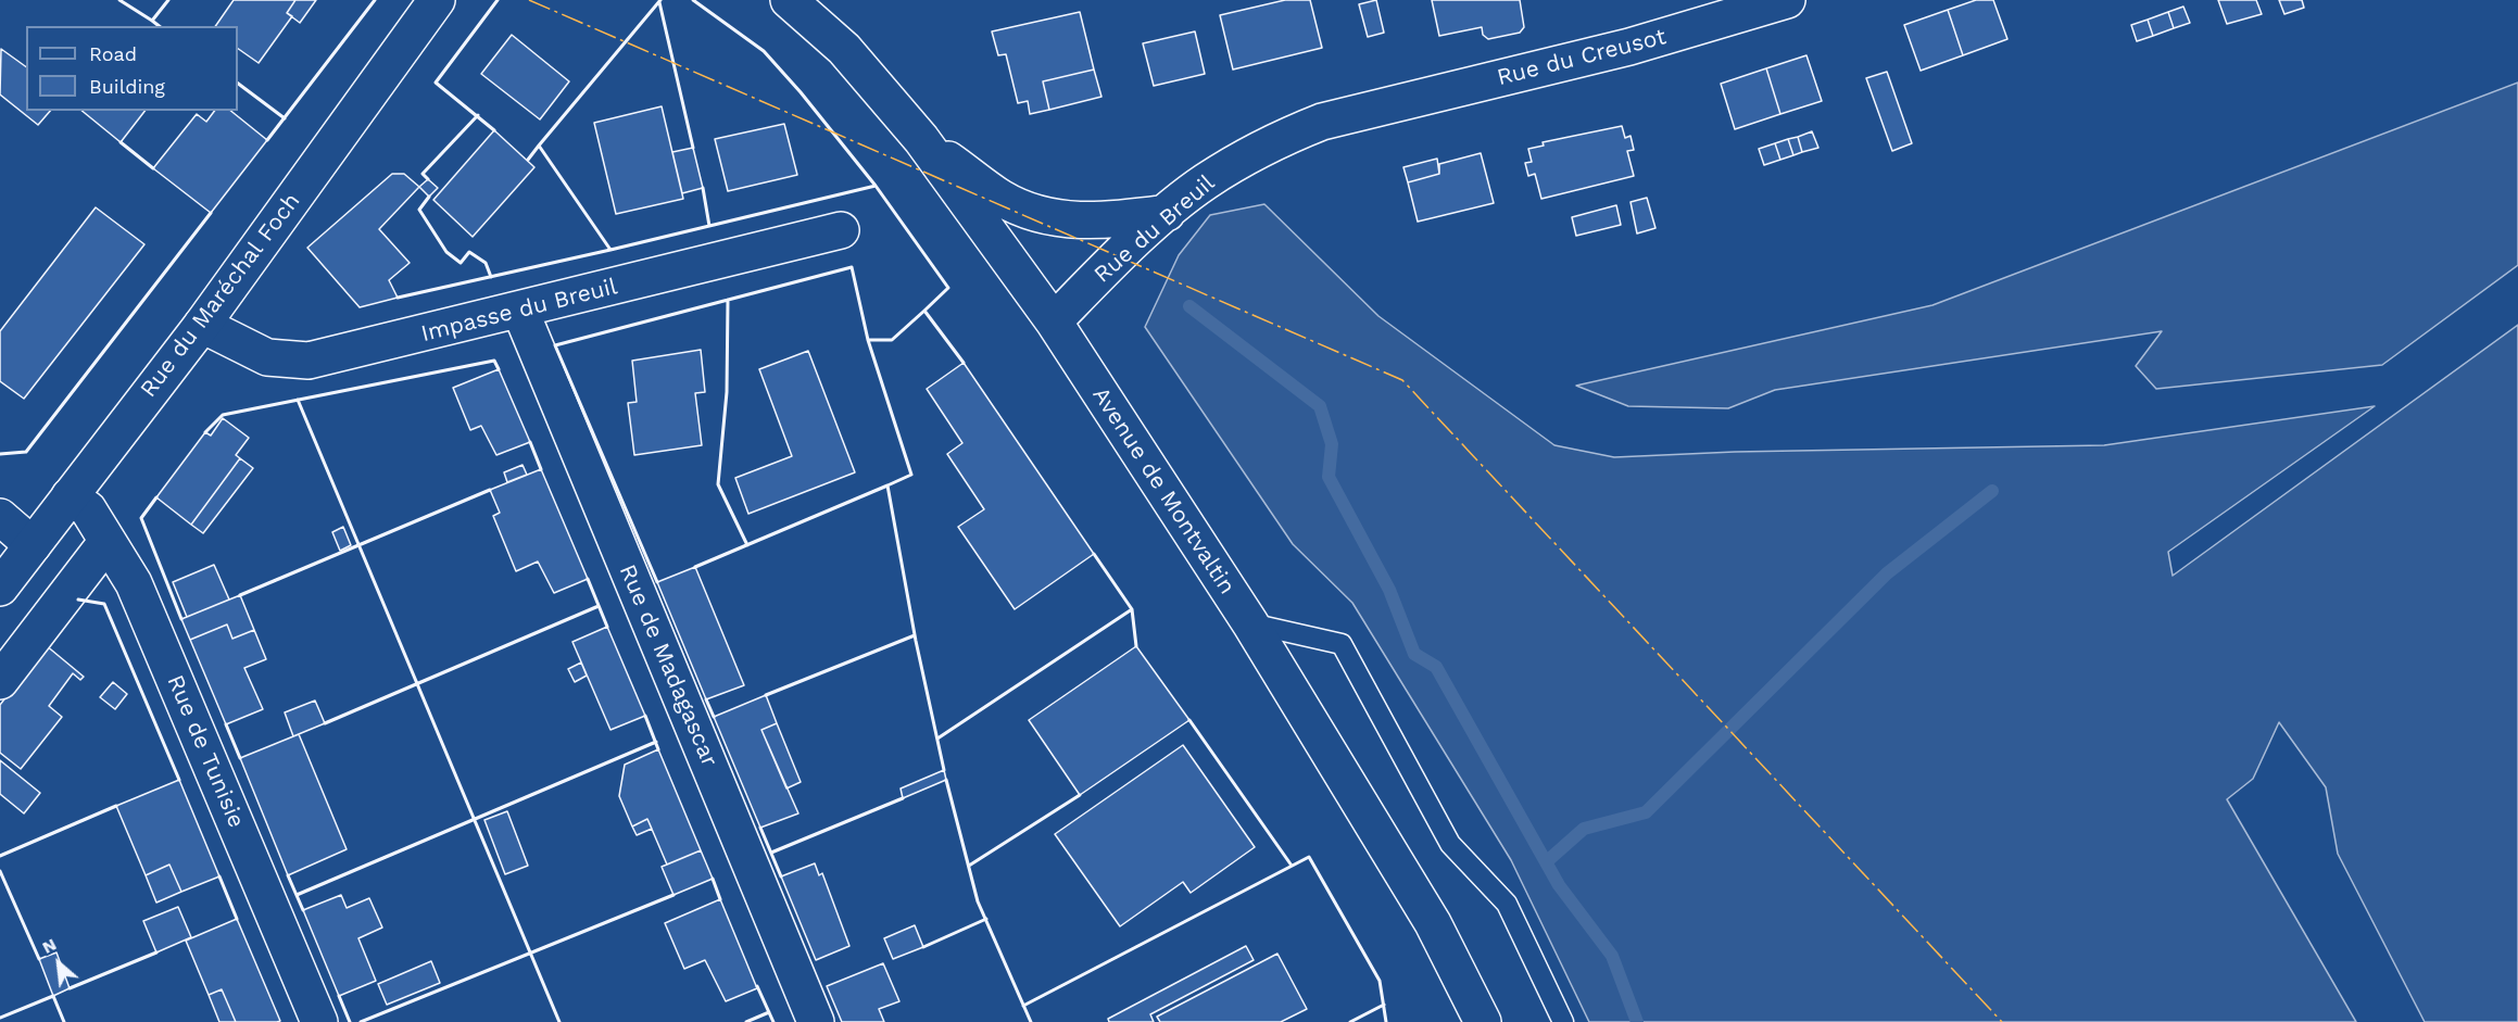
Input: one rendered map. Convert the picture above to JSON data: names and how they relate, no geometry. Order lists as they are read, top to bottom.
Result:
{
  "streets": {
    "street": [
      "Rue du Creusot",
      "Rue du Breuil",
      "Rue du Maréchal Foch",
      "Impasse du Breuil",
      "Avenue de Montvaltin",
      "Rue de Madagascar",
      "Rue de Tunisie"
    ]
  },
  "crossings": [
    ["Rue du Creusot", "Rue du Breuil"],
    ["Rue du Breuil", "Avenue de Montvaltin"],
    ["Rue du Maréchal Foch", "Impasse du Breuil"],
    ["Rue du Maréchal Foch", "Rue de Tunisie"],
    ["Impasse du Breuil", "Rue de Madagascar"]
  ],
  "legend": ["Road", "Building"],
  "north": "top left"
}
